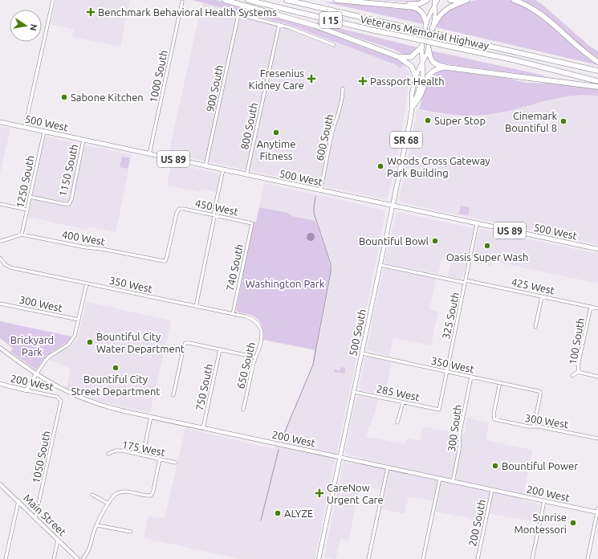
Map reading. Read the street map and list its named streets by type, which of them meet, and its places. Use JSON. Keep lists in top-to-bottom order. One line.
{"streets":{"highway":["I 15","Veterans Memorial Highway"],"main road":["500 West","SR 68","US 89","500 South","200 West","Main Street"],"street":["1000 South","900 South","800 South","600 South","1150 South","1250 South","450 West","400 West","740 South","350 West","425 West","300 West","325 South","100 South","650 South","750 South","285 West","300 South","175 West","1050 South","200 South"]},"crossings":[["1000 South","500 West"],["900 South","500 West"],["900 South","800 South"],["500 West","800 South"],["500 West","600 South"],["500 West","1150 South"],["500 West","1250 South"],["500 West","325 South"],["500 West","500 South"],["1150 South","1250 South"],["1250 South","400 West"],["450 West","400 West"],["450 West","740 South"],["740 South","350 West"],["350 West","300 West"],["350 West","325 South"],["350 West","500 South"],["350 West","650 South"],["350 West","300 South"],["425 West","325 South"],["425 West","500 South"],["425 West","100 South"],["325 South","285 West"],["500 South","200 West"],["500 South","285 West"],["200 West","750 South"],["200 West","300 South"],["200 West","1050 South"],["200 West","200 South"],["1050 South","Main Street"]],"parks":["Washington Park","Brickyard Park"],"places":{"health":["Benchmark Behavioral Health Systems","Fresenius Kidney Care","Passport Health","CareNow Urgent Care"],"other":["Sabone Kitchen","Super Stop","Cinemark Bountiful 8","Anytime Fitness","Woods Cross Gateway Park Building","Bountiful Bowl","Oasis Super Wash","Bountiful City Water Department","Bountiful City Street Department","Bountiful Power","ALYZE","Sunrise Montessori"]},"north":"right"}
